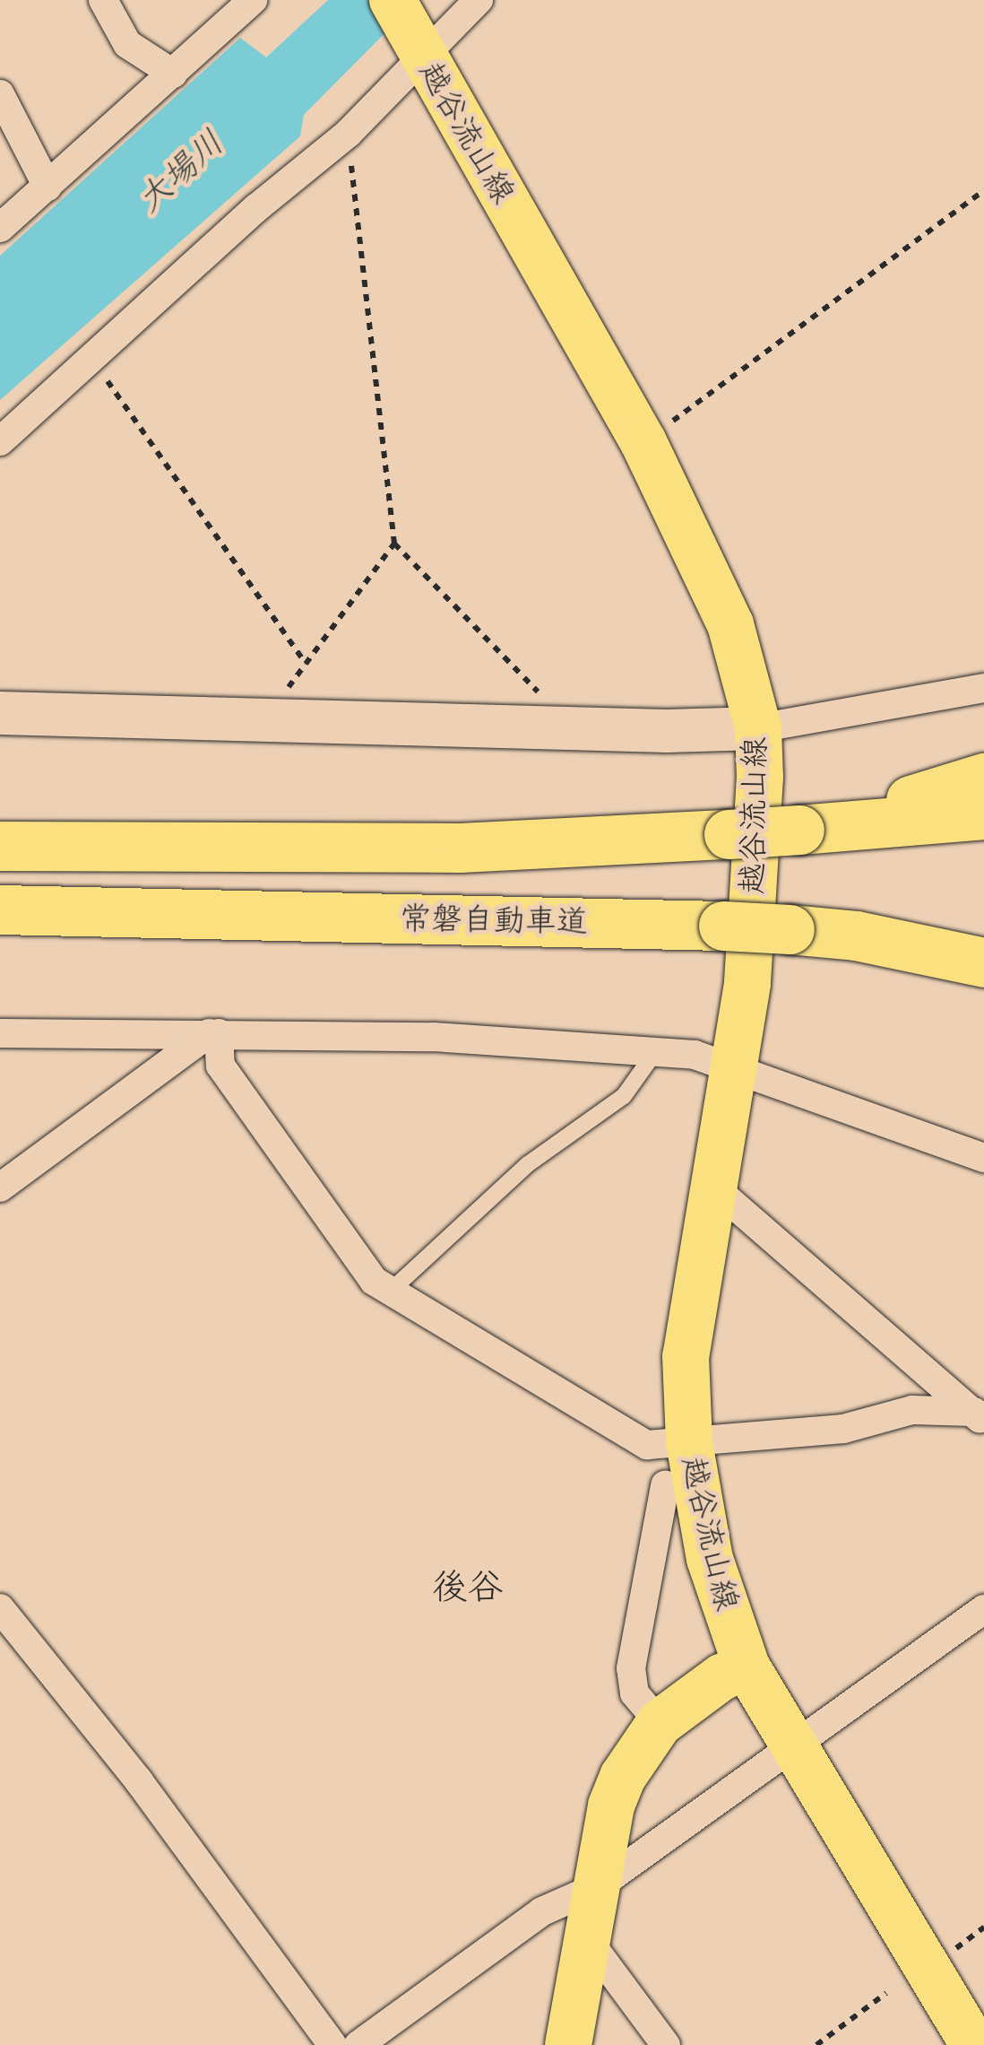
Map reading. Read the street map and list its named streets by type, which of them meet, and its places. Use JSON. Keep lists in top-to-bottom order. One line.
{"streets":{"highway":["常磐自動車道"],"main road":["越谷流山線"]},"districts":["後谷"],"water":["大場川"]}
